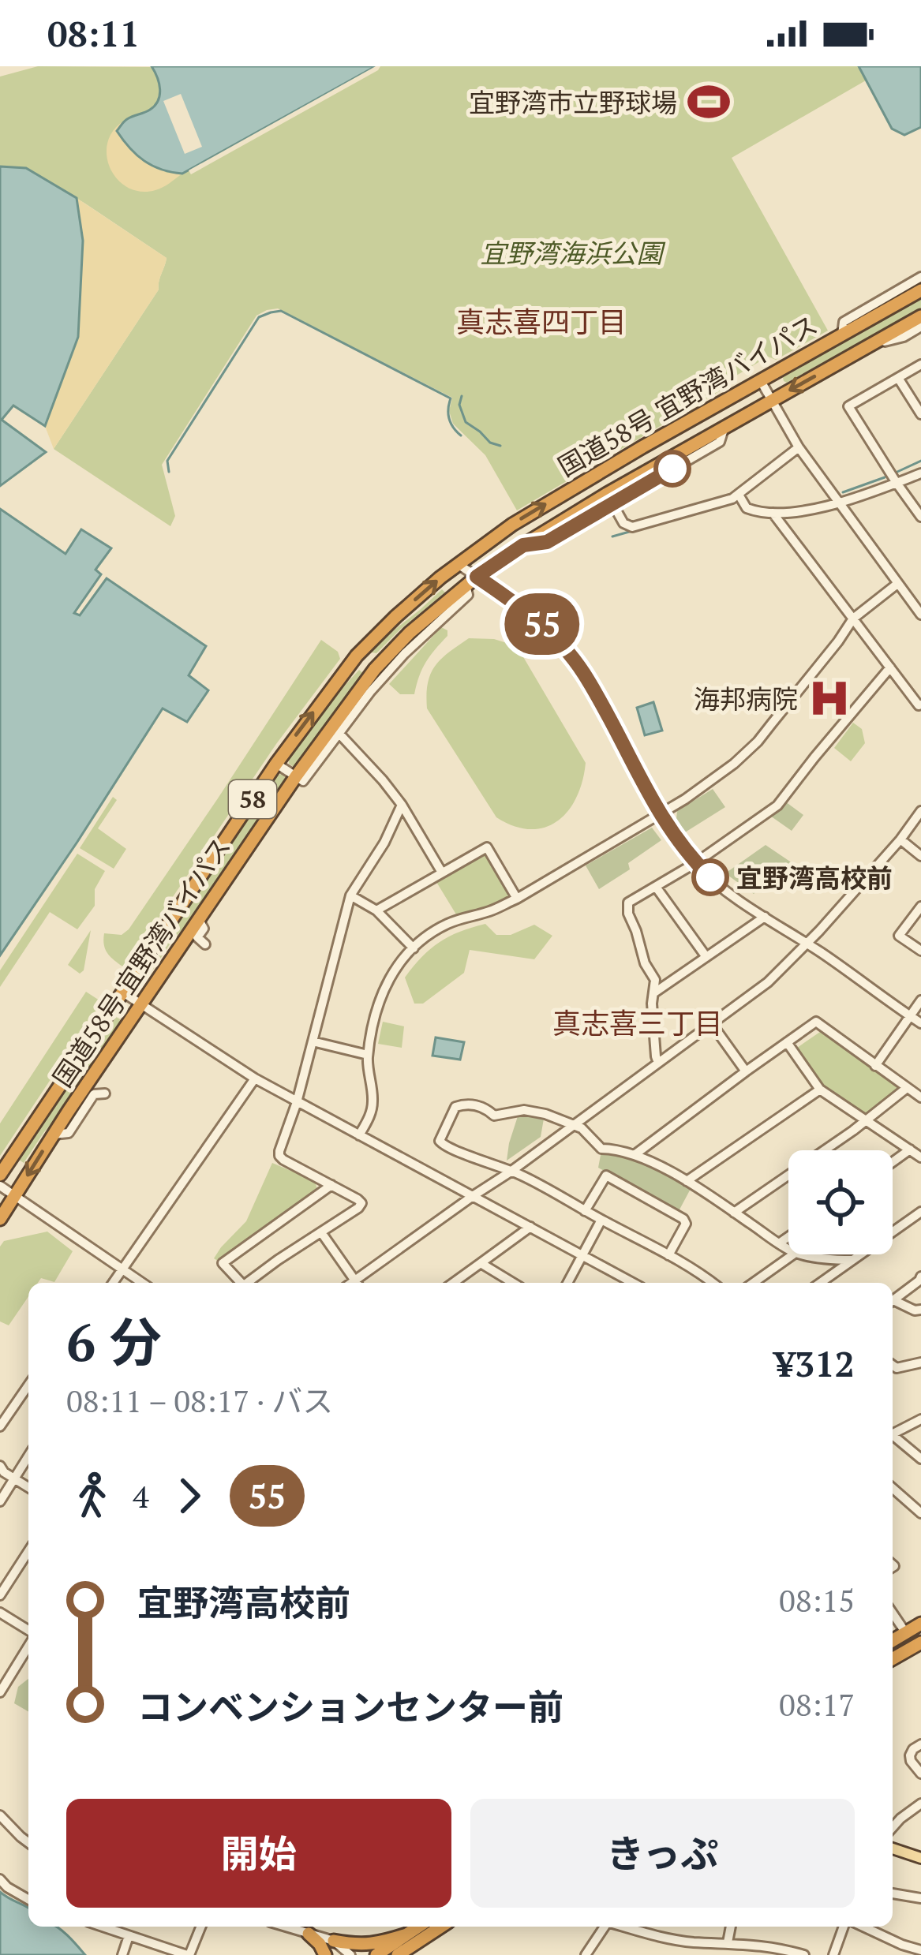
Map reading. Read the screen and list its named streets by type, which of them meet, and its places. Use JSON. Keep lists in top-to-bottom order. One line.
{"streets":{"highway":["国道58号 宜野湾バイパス","58"]},"districts":["真志喜四丁目","真志喜三丁目"],"parks":["宜野湾海浜公園"],"places":{"sports":["宜野湾市立野球場"],"hospital":["海邦病院"],"other":["宜野湾高校前"]},"lines":["bus line 55"],"page":{"status":"08:11","on_map":"55","heading":["6 分","08:11 – 08:17 · バス","¥312"],"legs":["4","55"],"list":[{"name":"宜野湾高校前","value":"08:15"},{"name":"コンベンションセンター前","value":"08:17"}],"buttons":["開始","きっぷ"]}}
